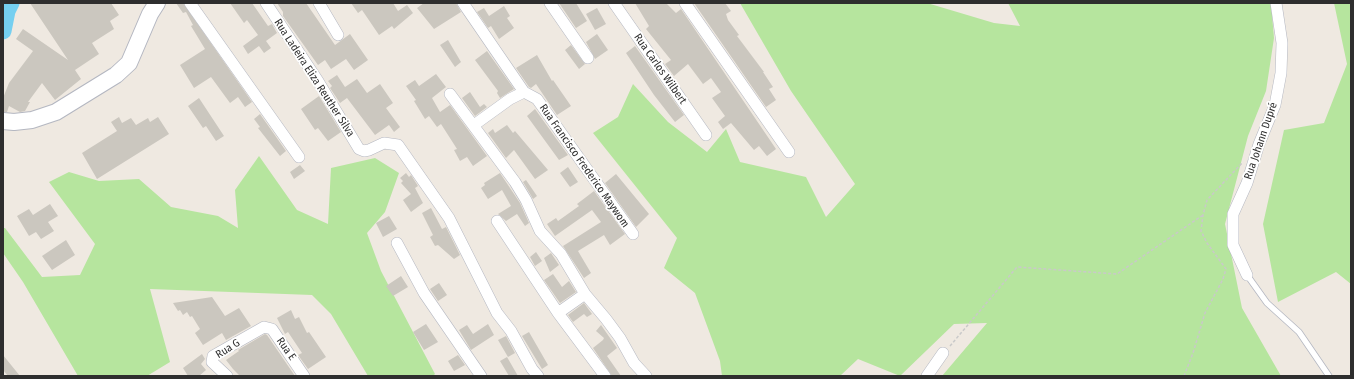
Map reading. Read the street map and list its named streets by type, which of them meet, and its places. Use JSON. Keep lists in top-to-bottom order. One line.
{"streets":{"street":["Rua Carlos Wilbert","Rua Ladeira Eliza Reuther Silva","Rua Johann Dupré","Rua Francisco Frederico Maywom","Rua G","Rua E"]},"crossings":[["Rua G","Rua E"]]}
